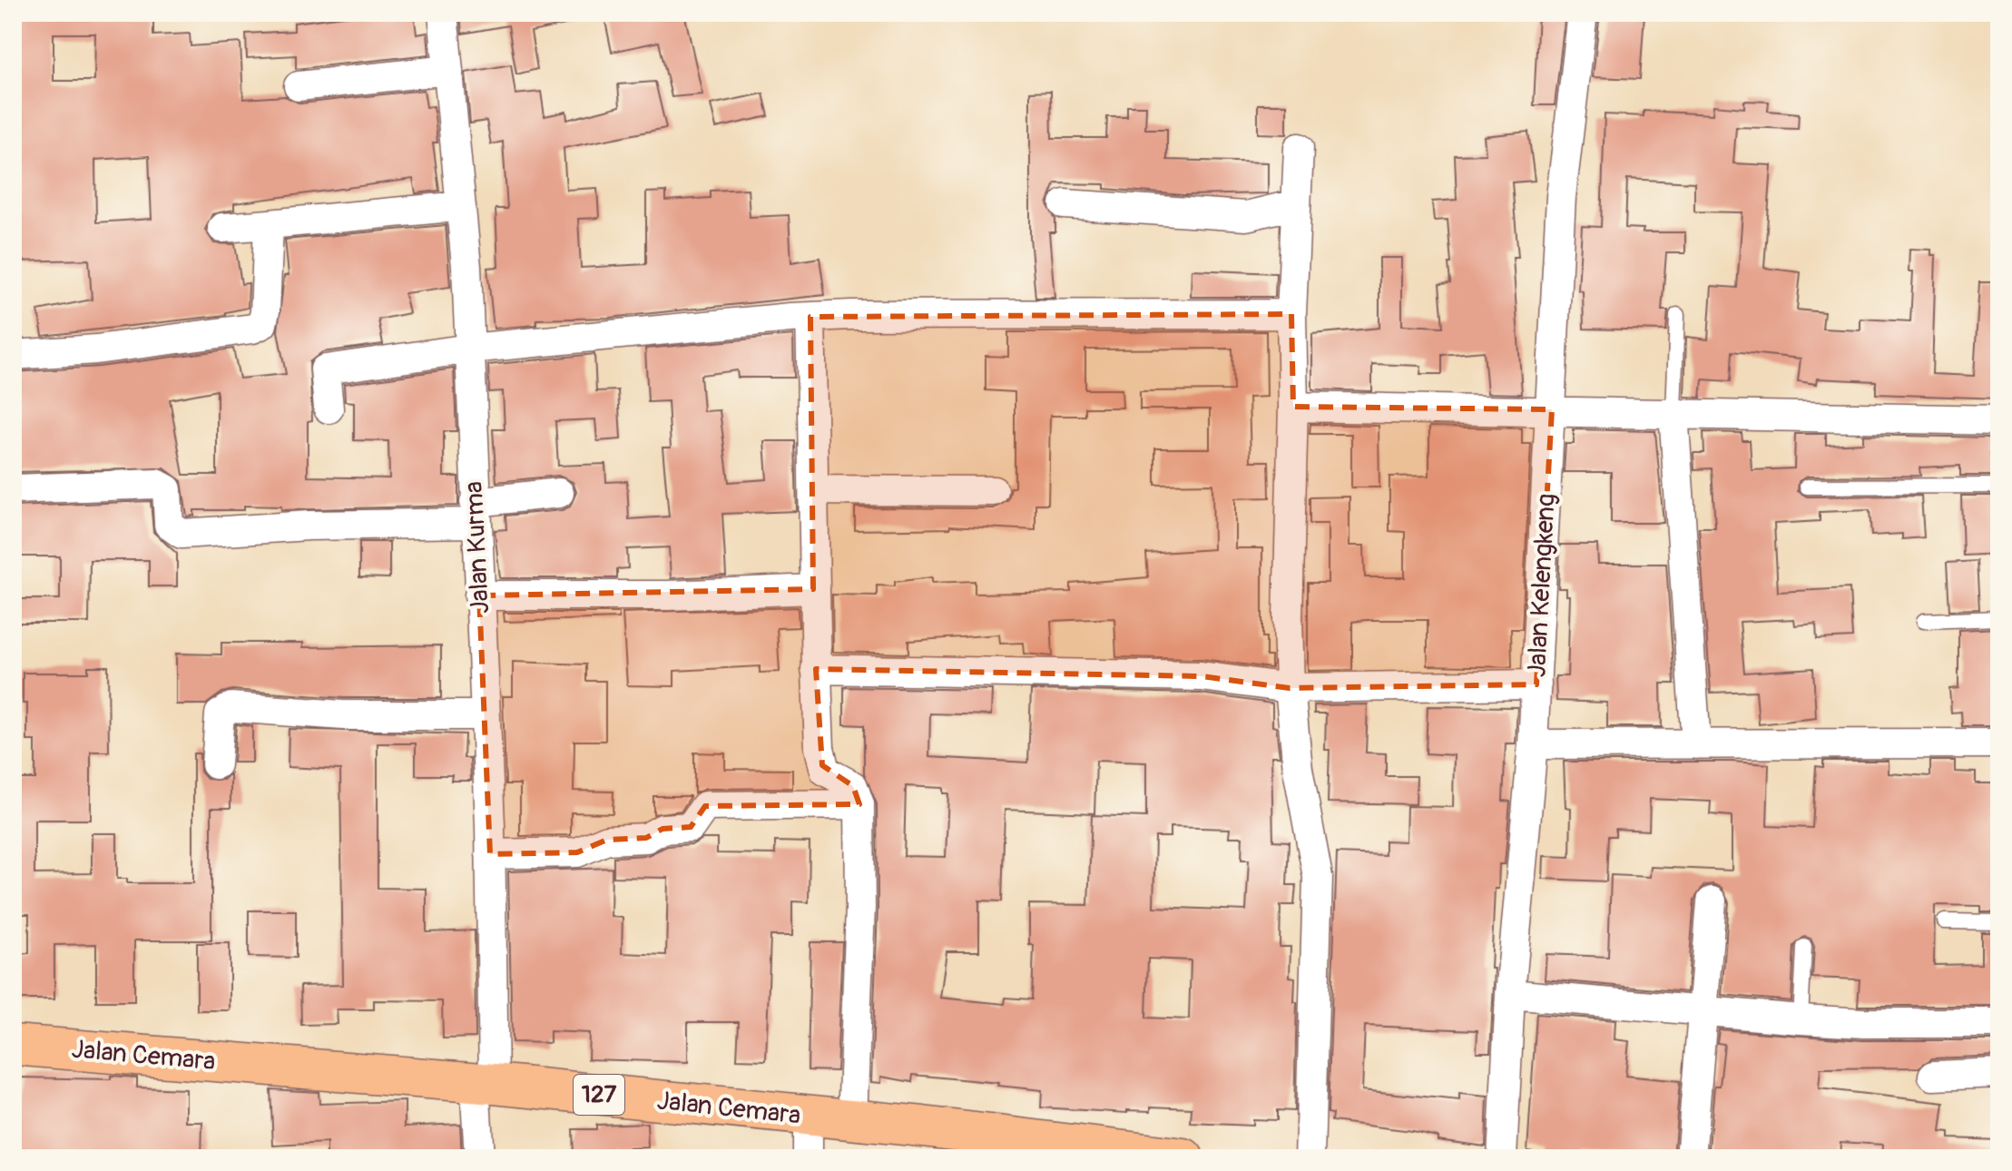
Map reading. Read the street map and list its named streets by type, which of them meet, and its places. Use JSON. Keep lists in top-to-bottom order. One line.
{"streets":{"main road":["Jalan Cemara","127"],"street":["Jalan Kurma","Jalan Kelengkeng"]},"crossings":[["Jalan Kurma","Jalan Cemara"]]}
